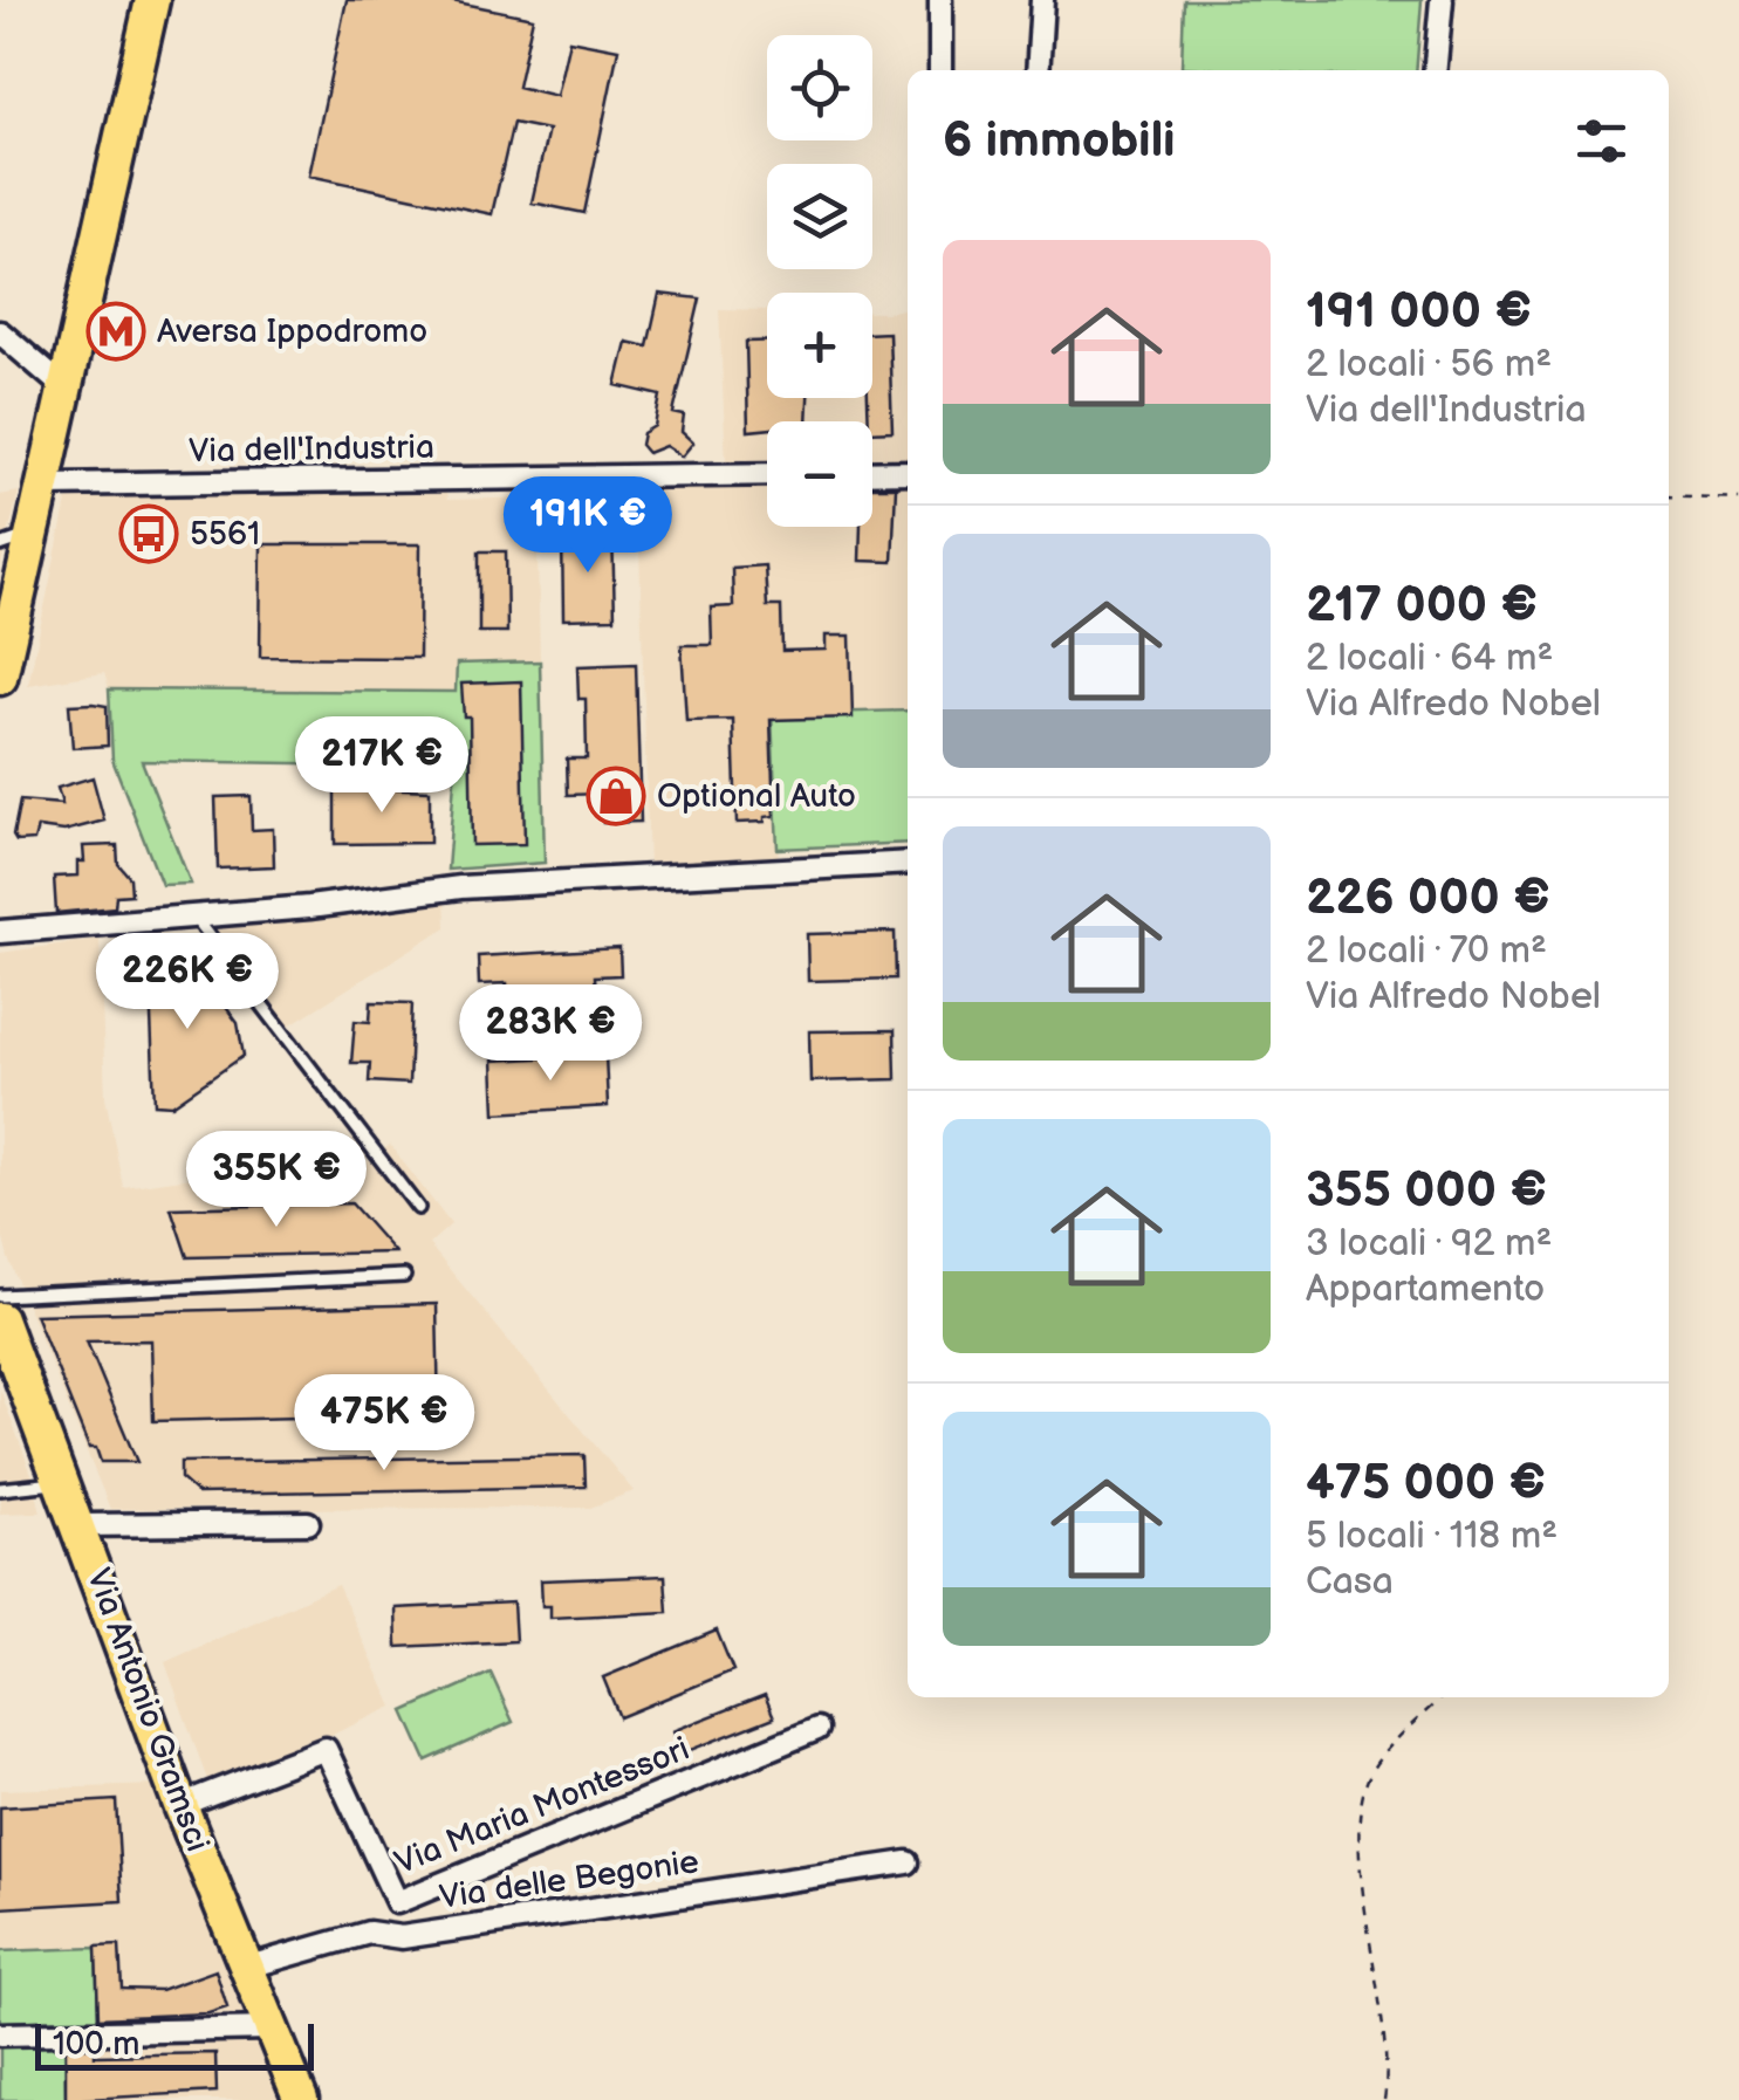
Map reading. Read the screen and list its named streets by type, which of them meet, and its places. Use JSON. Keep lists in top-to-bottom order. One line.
{"streets":{"main road":["Via Antonio Gramsci"],"street":["Via dell'Industria","Via Maria Montessori","Via delle Begonie"]},"crossings":[["Via Antonio Gramsci","Via Maria Montessori"],["Via Antonio Gramsci","Via delle Begonie"]],"places":{"metro station":["Aversa Ippodromo"],"bus stop":["5561"],"shop":["Optional Auto"]},"scale_bar":"100 m","page":{"map_buttons":["+","−"],"heading":"6 immobili","list":[{"name":"191 000 €","note":"2 locali · 56 m² · Via dell'Industria"},{"name":"217 000 €","note":"2 locali · 64 m² · Via Alfredo Nobel"},{"name":"226 000 €","note":"2 locali · 70 m² · Via Alfredo Nobel"},{"name":"355 000 €","note":"3 locali · 92 m² · Appartamento"},{"name":"475 000 €","note":"5 locali · 118 m² · Casa"}],"price":["191K €","217K €","226K €","283K €","355K €","475K €"],"scale":"100 m"}}
